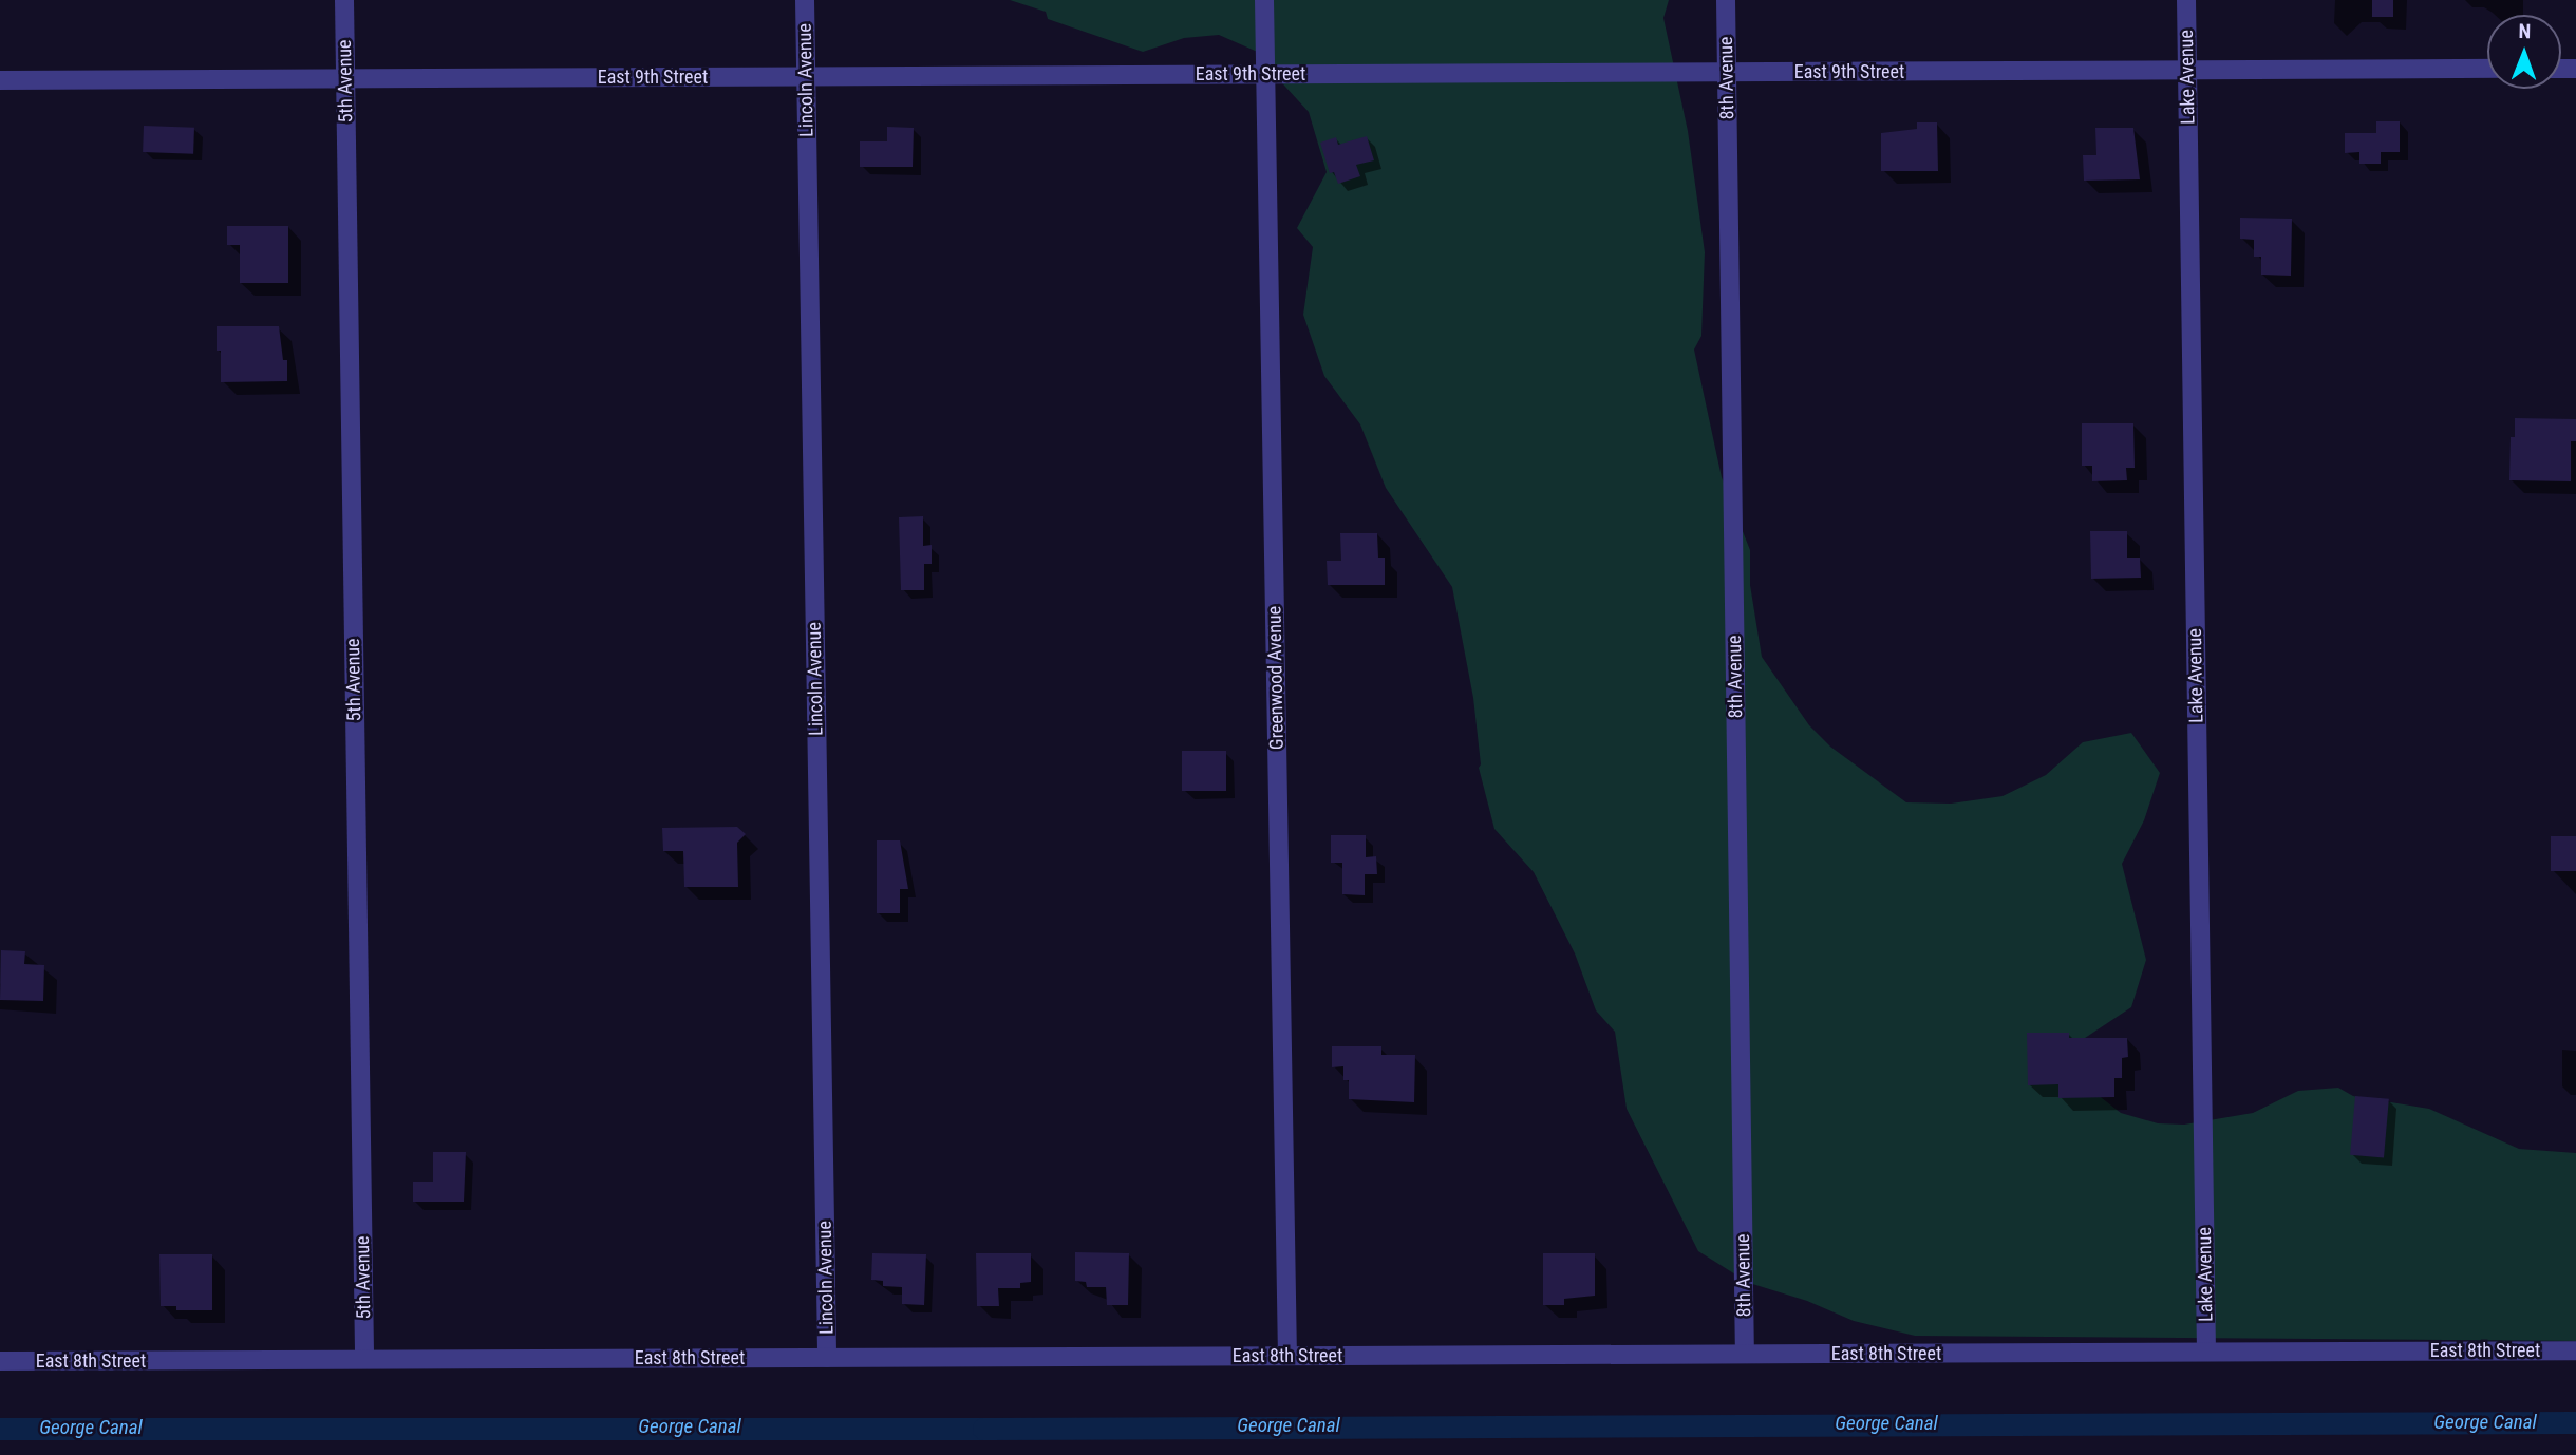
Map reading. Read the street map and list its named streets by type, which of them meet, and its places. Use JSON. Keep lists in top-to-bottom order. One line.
{"streets":{"street":["East 9th Street","Lake Avenue","8th Avenue","Lincoln Avenue","5th Avenue","Greenwood Avenue","East 8th Street"]},"crossings":[["East 9th Street","Lake Avenue"],["East 9th Street","8th Avenue"],["East 9th Street","Lincoln Avenue"],["East 9th Street","5th Avenue"],["East 9th Street","Greenwood Avenue"],["Lake Avenue","East 8th Street"],["8th Avenue","East 8th Street"],["Lincoln Avenue","East 8th Street"],["5th Avenue","East 8th Street"],["Greenwood Avenue","East 8th Street"]],"water":["George Canal"],"north":"top"}
